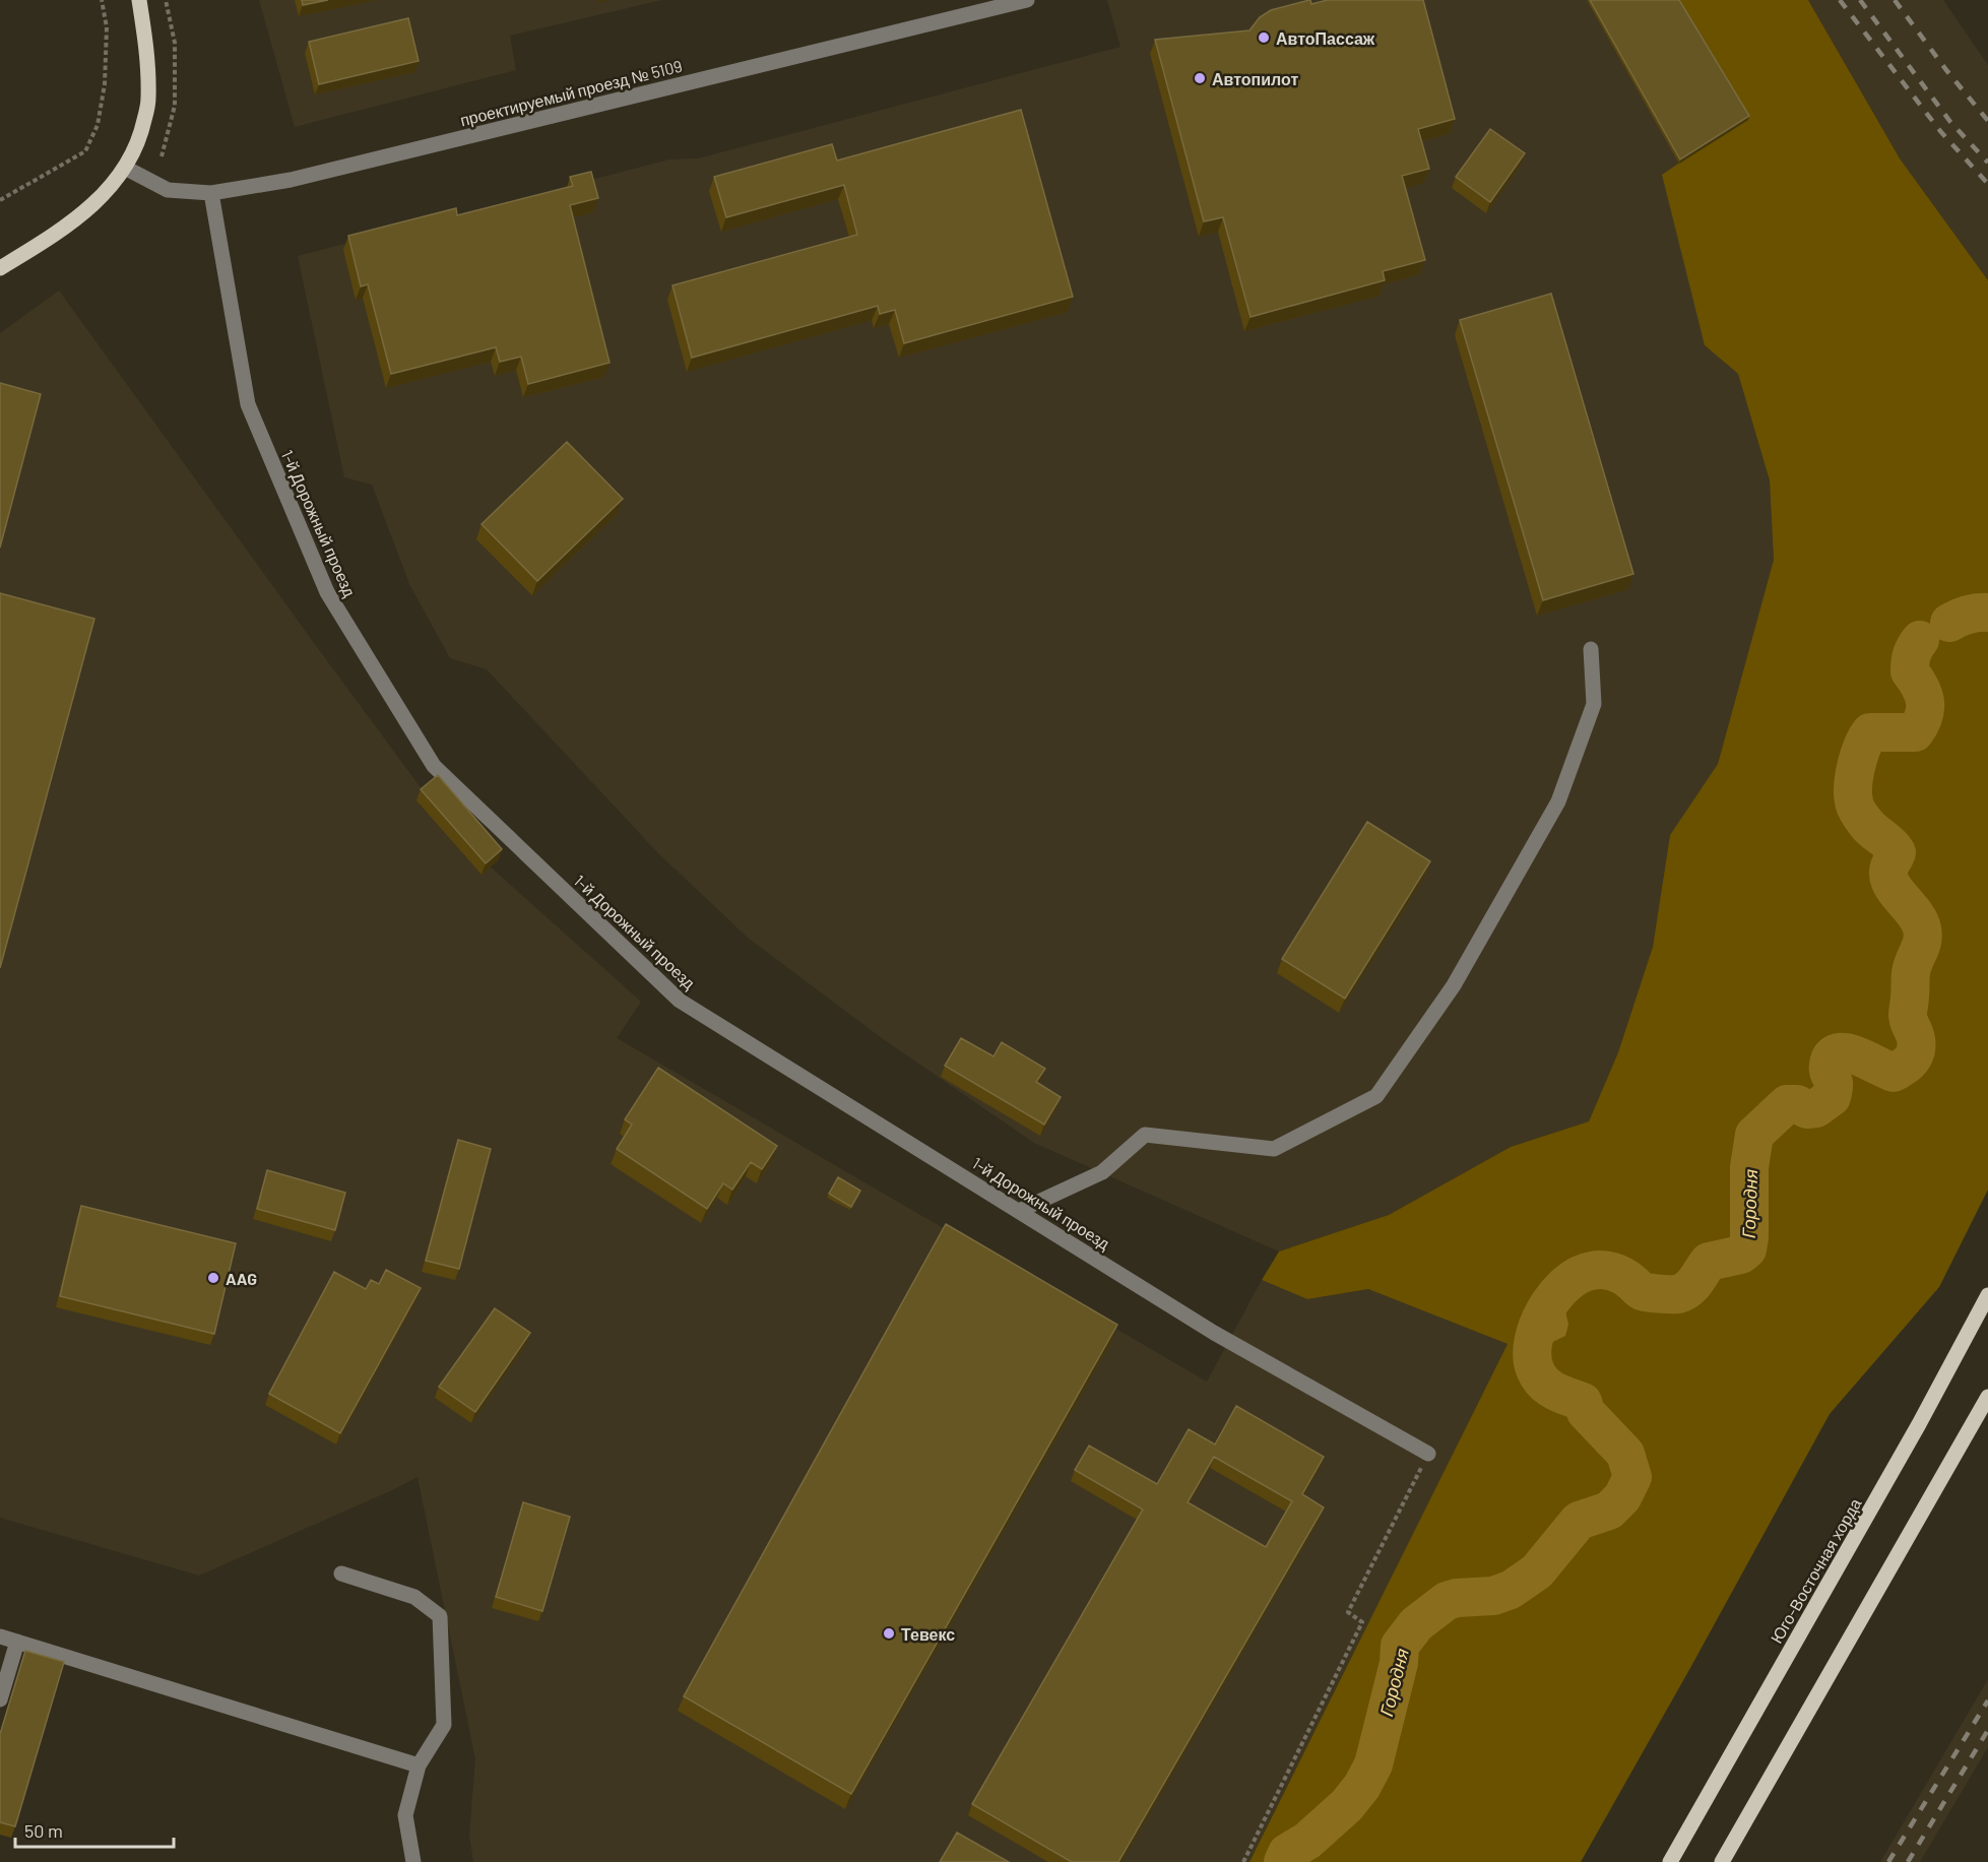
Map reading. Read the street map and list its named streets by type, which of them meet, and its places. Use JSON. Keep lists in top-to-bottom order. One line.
{"streets":{"main road":["Юго-Восточная хорда"],"street":["проектируемый проезд № 5109","1-й Дорожный проезд"]},"crossings":[["проектируемый проезд № 5109","1-й Дорожный проезд"]],"water":["Городня"],"places":["АвтоПассаж","Автопилот","AAG","Тевекс"],"scale_bar":"50 m"}
